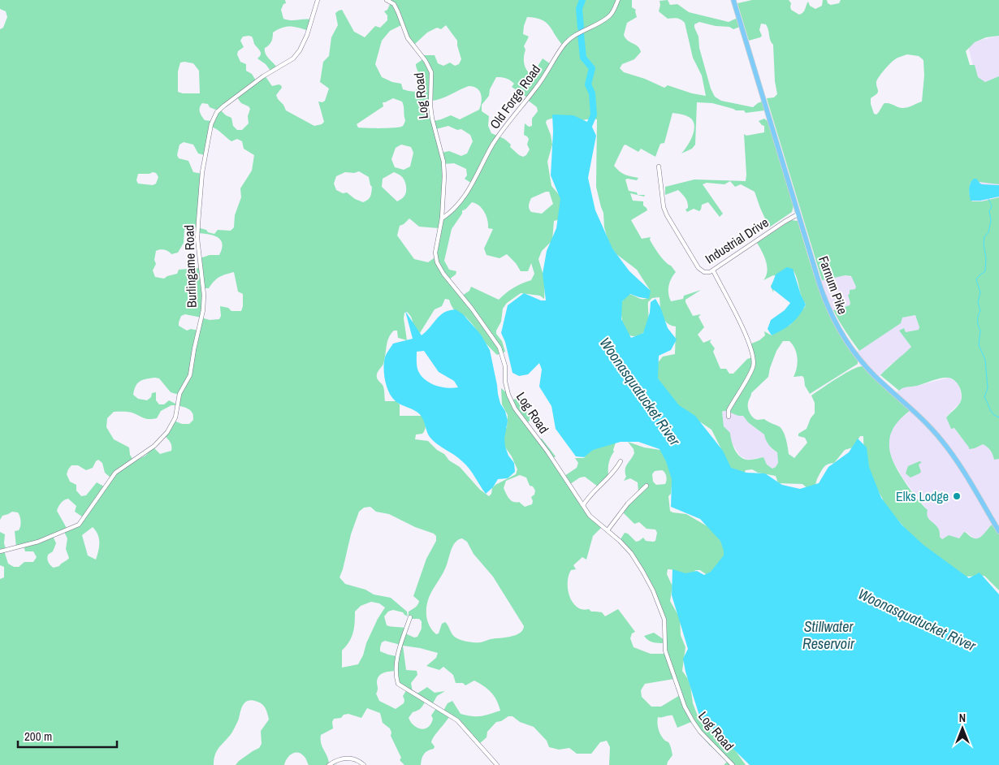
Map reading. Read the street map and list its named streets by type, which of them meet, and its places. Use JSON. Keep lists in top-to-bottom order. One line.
{"streets":{"main road":["Farnum Pike"],"street":["Log Road","Old Forge Road","Industrial Drive","Burlingame Road"]},"crossings":[["Log Road","Old Forge Road"],["Industrial Drive","Farnum Pike"]],"water":["Woonasquatucket River","Stillwater Reservoir"],"places":["Elks Lodge"],"scale_bar":"200 m","north":"top"}
